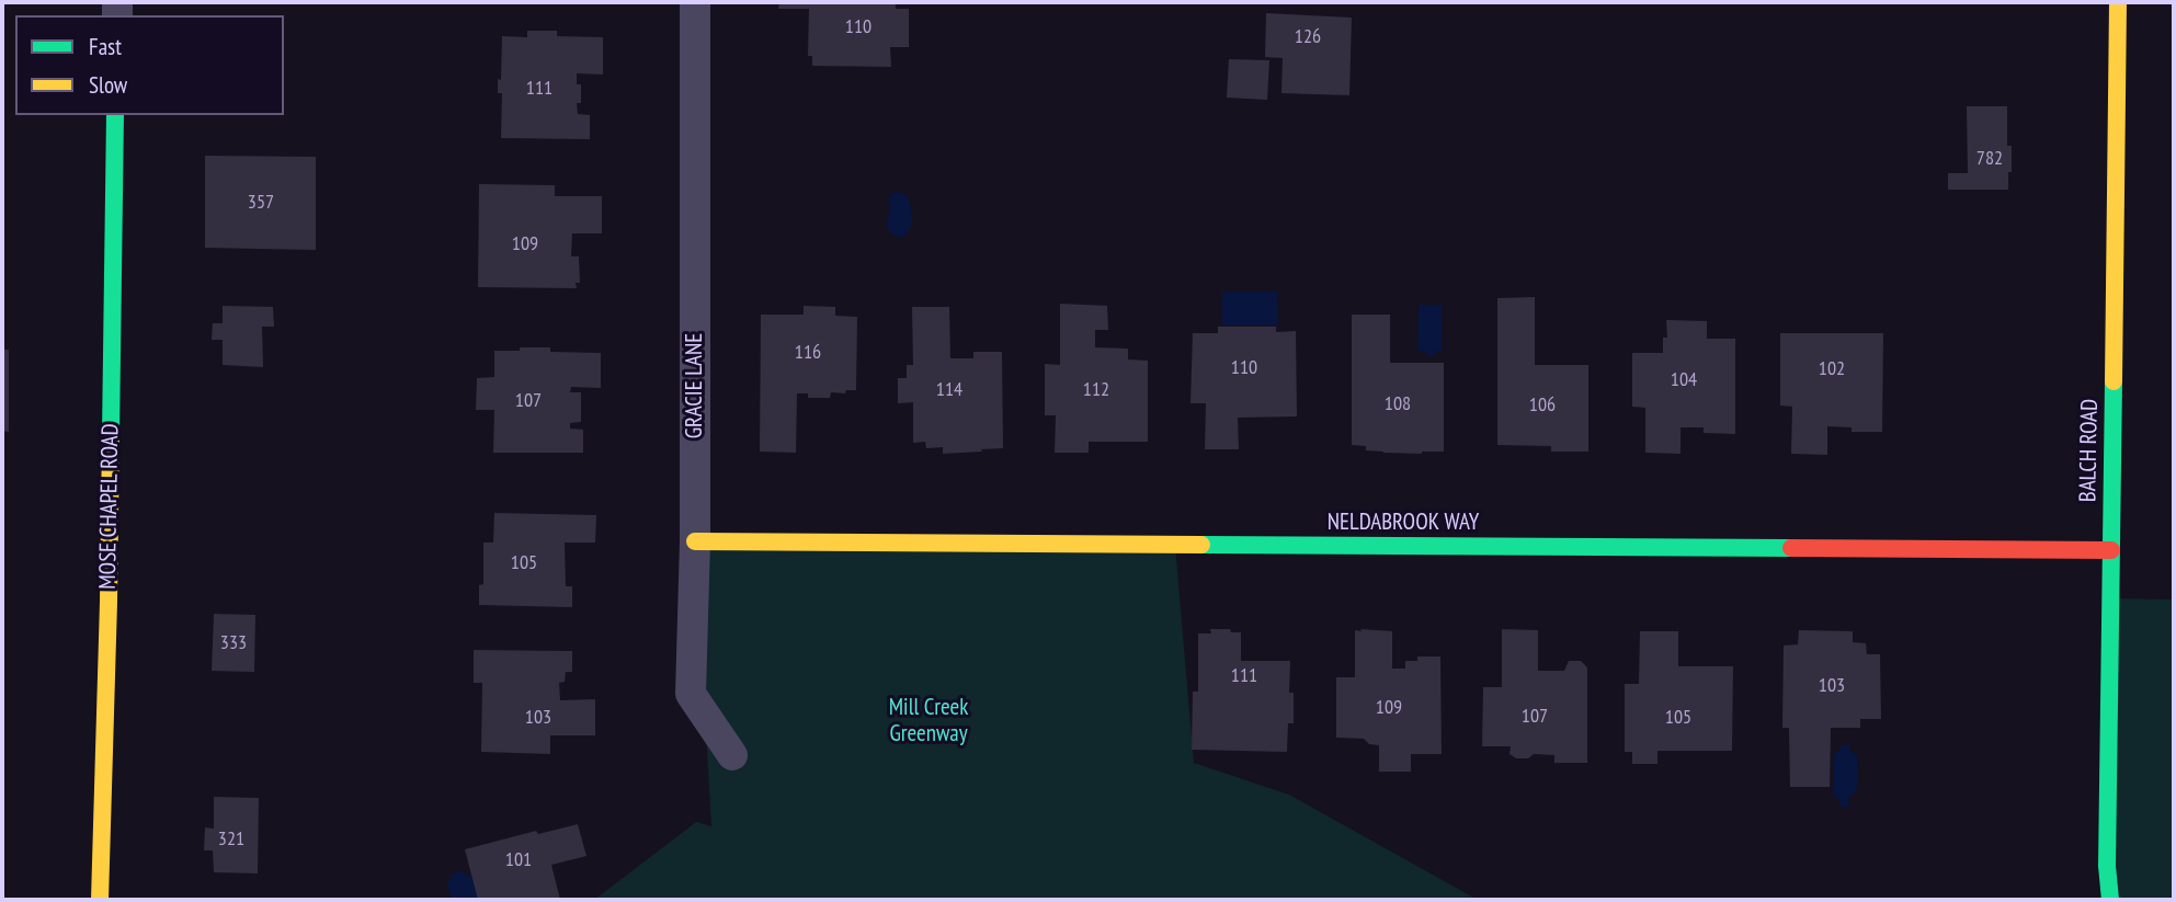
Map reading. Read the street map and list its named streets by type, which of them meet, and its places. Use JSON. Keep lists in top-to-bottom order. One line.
{"streets":{"street":["GRACIE LANE","BALCH ROAD","MOSE CHAPEL ROAD","NELDABROOK WAY"]},"crossings":[["GRACIE LANE","NELDABROOK WAY"],["BALCH ROAD","NELDABROOK WAY"]],"parks":["Mill Creek Greenway"],"house_numbers":["110","126","111","782","357","109","116","110","102","104","114","112","107","108","106","105","333","111","103","109","107","103","105","321","101"],"legend":["Fast","Slow"]}
